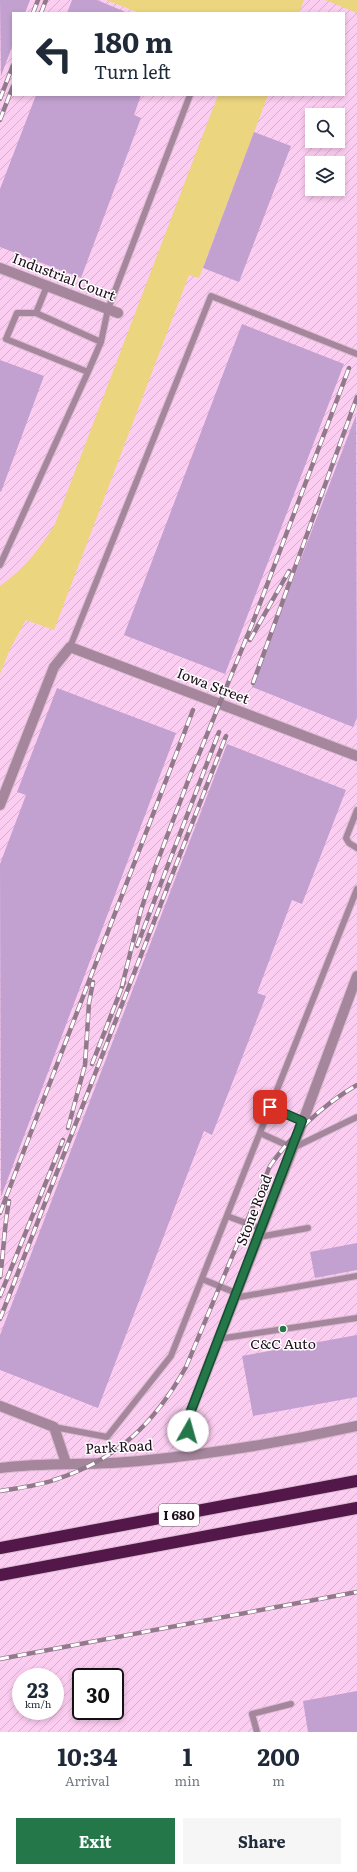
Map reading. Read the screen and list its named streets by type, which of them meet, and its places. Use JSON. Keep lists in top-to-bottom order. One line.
{"streets":{"highway":["I 680"],"street":["Industrial Court","Iowa Street","Stone Road","Park Road"]},"crossings":[["Stone Road","Park Road"]],"places":["C&C Auto"],"page":{"turn":["180 m","Turn left"],"speed":"23 km/h","limit":"30","eta":["10:34","Arrival","1","min","200","m"],"buttons":["Exit","Share"]}}
